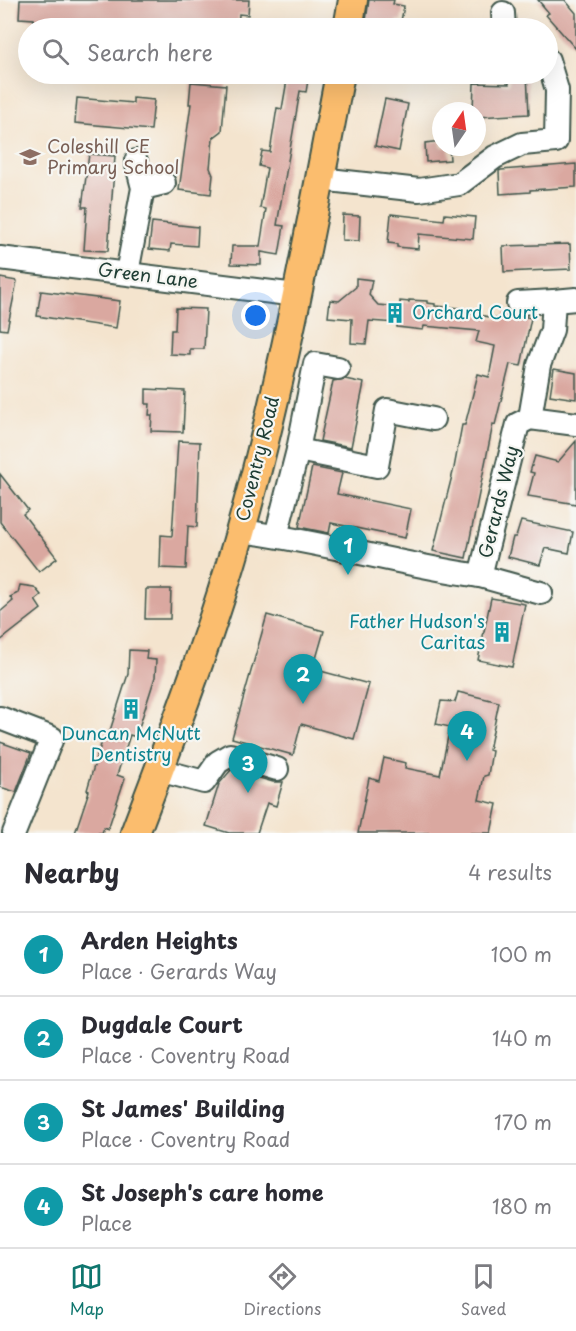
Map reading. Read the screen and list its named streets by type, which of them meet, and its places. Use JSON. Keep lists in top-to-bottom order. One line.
{"streets":{"main road":["Coventry Road"],"street":["Green Lane","Gerards Way"]},"crossings":[["Green Lane","Coventry Road"],["Coventry Road","Gerards Way"]],"places":{"school or university":["Coleshill CE Primary School"],"building":["Orchard Court","Father Hudson's Caritas","Duncan McNutt Dentistry"]},"north":"top","page":{"search":"Search here","pins":["1","2","4","3"],"heading":["Nearby","4 results"],"list":[{"mark":"1","name":"Arden Heights","note":"Place · Gerards Way","value":"100 m"},{"mark":"2","name":"Dugdale Court","note":"Place · Coventry Road","value":"140 m"},{"mark":"3","name":"St James' Building","note":"Place · Coventry Road","value":"170 m"},{"mark":"4","name":"St Joseph's care home","note":"Place","value":"180 m"}],"nav":["Map","Directions","Saved"]}}
